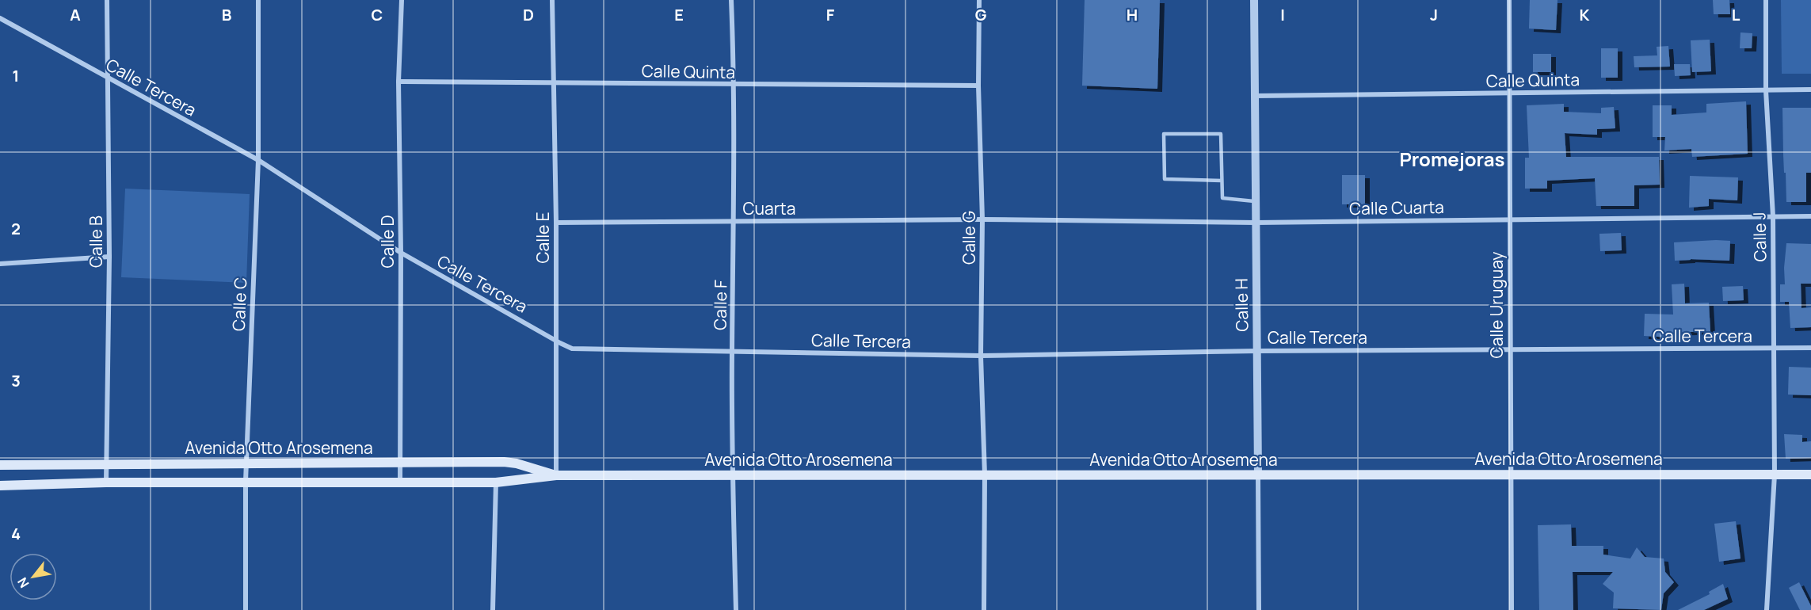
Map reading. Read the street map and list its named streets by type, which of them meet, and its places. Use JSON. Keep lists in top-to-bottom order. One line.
{"streets":{"main road":["Avenida Otto Arosemena"],"street":["Calle Quinta","Calle Tercera","Calle Cuarta","Cuarta","Calle J","Calle E","Calle G","Calle B","Calle D","Calle C","Calle F","Calle H","Calle Uruguay"]},"crossings":[["Calle Quinta","Calle J"],["Calle Quinta","Calle E"],["Calle Quinta","Calle G"],["Calle Quinta","Calle D"],["Calle Quinta","Calle F"],["Calle Quinta","Calle H"],["Calle Quinta","Calle Uruguay"],["Calle Tercera","Calle J"],["Calle Tercera","Calle E"],["Calle Tercera","Calle G"],["Calle Tercera","Calle B"],["Calle Tercera","Calle D"],["Calle Tercera","Calle C"],["Calle Tercera","Calle F"],["Calle Tercera","Calle H"],["Calle Tercera","Calle Uruguay"],["Calle Cuarta","Cuarta"],["Calle Cuarta","Calle J"],["Calle Cuarta","Calle G"],["Calle Cuarta","Calle H"],["Calle Cuarta","Calle Uruguay"],["Cuarta","Calle E"],["Cuarta","Calle G"],["Cuarta","Calle F"],["Calle J","Avenida Otto Arosemena"],["Calle E","Avenida Otto Arosemena"],["Calle G","Avenida Otto Arosemena"],["Calle B","Avenida Otto Arosemena"],["Calle D","Avenida Otto Arosemena"],["Calle C","Avenida Otto Arosemena"],["Calle F","Avenida Otto Arosemena"],["Calle H","Avenida Otto Arosemena"],["Calle Uruguay","Avenida Otto Arosemena"]],"districts":["Promejoras"],"north":"bottom left","grid":{"columns":["A","B","C","D","E","F","G","H","I","J","K","L"],"rows":["1","2","3","4"]}}
